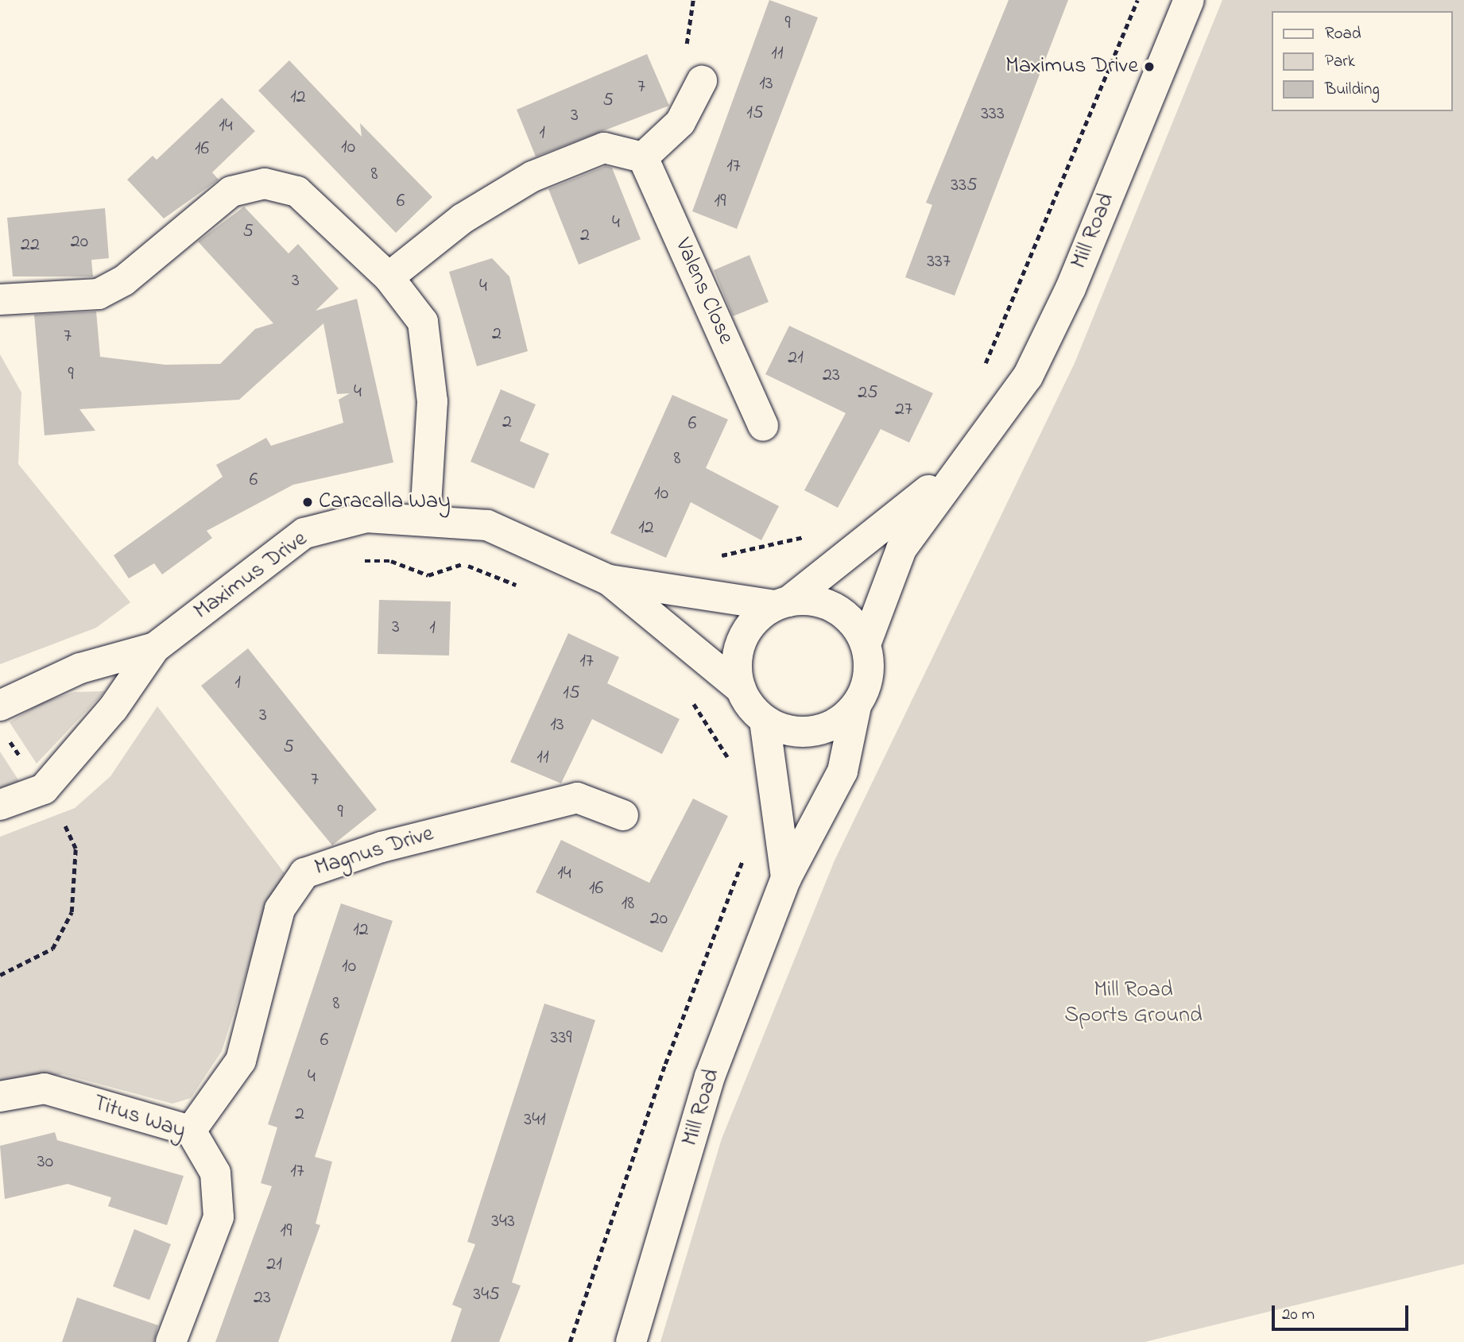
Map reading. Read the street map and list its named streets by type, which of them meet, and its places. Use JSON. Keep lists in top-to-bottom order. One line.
{"streets":{"street":["Mill Road","Valens Close","Maximus Drive","Magnus Drive","Titus Way"]},"crossings":[["Mill Road","Maximus Drive"],["Magnus Drive","Titus Way"]],"parks":["Mill Road Sports Ground"],"places":["Maximus Drive","Caracalla Way"],"house_numbers":["9","11","13","7","12","5","15","333","3","14","1","10","16","17","8","335","6","19","4","5","2","20","22","337","3","4","2","7","21","9","23","4","25","27","2","6","8","6","10","12","3","1","17","1","15","3","13","5","11","7","9","14","16","18","20","12","10","8","339","6","4","2","341","30","17","343","19","21","345","23"],"legend":["Road","Park","Building"],"scale_bar":"20 m"}
